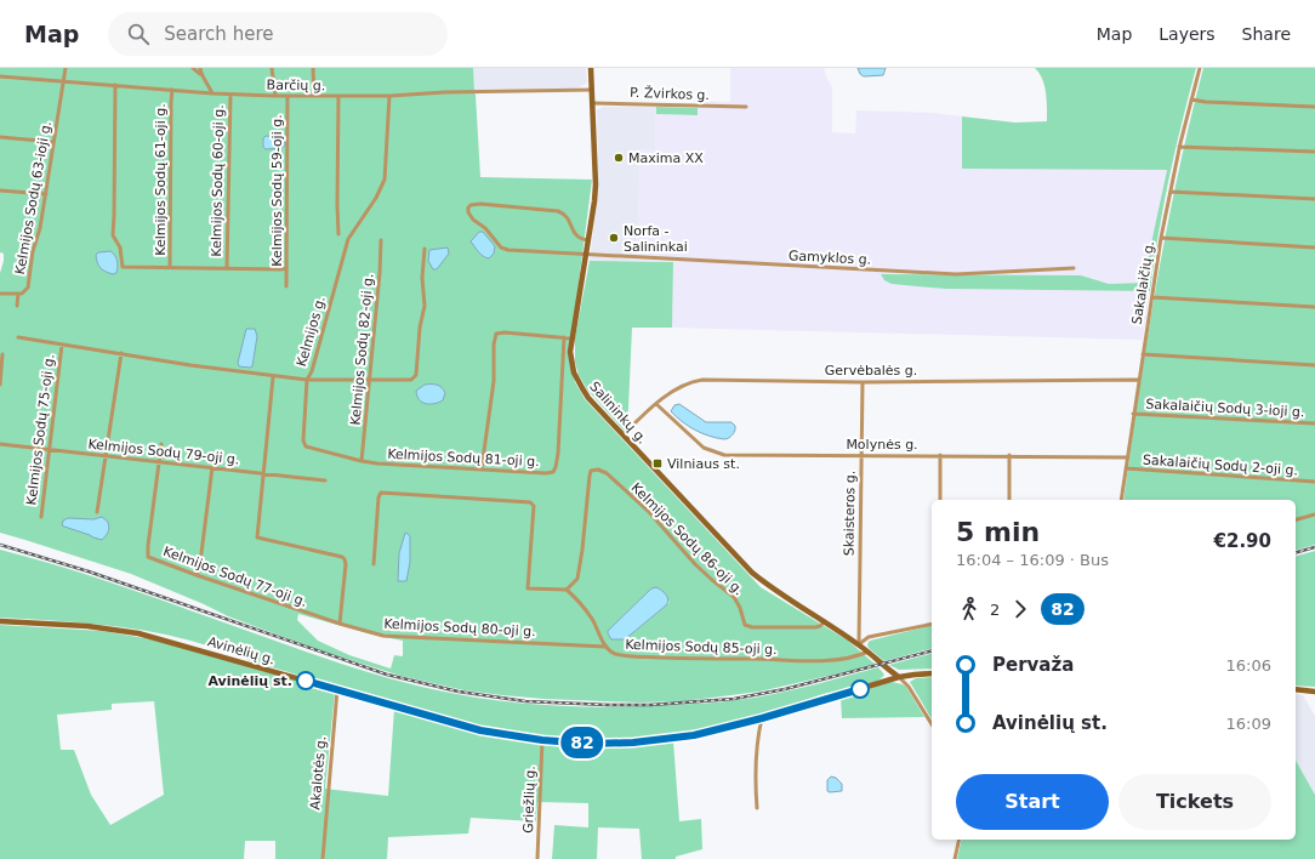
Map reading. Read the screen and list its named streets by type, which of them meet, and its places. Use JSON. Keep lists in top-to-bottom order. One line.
{"streets":{"main road":["Salininkų g.","Avinėlių g."],"street":["Barčių g.","P. Žvirkos g.","Kelmijos Sodų 61-oji g.","Kelmijos Sodų 60-oji g.","Kelmijos Sodų 59-oji g.","Kelmijos Sodų 63-ioji g.","Gamyklos g.","Sakalaičių g.","Kelmijos g.","Kelmijos Sodų 82-oji g.","Gervėbalės g.","Sakalaičių Sodų 3-ioji g.","Kelmijos Sodų 75-oji g.","Molynės g.","Kelmijos Sodų 79-oji g.","Kelmijos Sodų 81-oji g.","Sakalaičių Sodų 2-oji g.","Skaisteros g.","Kelmijos Sodų 86-oji g.","Kelmijos Sodų 77-oji g.","Kelmijos Sodų 80-oji g.","Kelmijos Sodų 85-oji g.","Akalotės g.","Griežlių g."]},"crossings":[["Barčių g.","Kelmijos Sodų 61-oji g."],["Barčių g.","Kelmijos Sodų 60-oji g."],["Barčių g.","Kelmijos Sodų 59-oji g."],["Barčių g.","Kelmijos Sodų 63-ioji g."],["Barčių g.","Kelmijos g."],["Barčių g.","Salininkų g."],["P. Žvirkos g.","Salininkų g."],["Gamyklos g.","Salininkų g."],["Sakalaičių g.","Gervėbalės g."],["Sakalaičių g.","Sakalaičių Sodų 3-ioji g."],["Sakalaičių g.","Molynės g."],["Sakalaičių g.","Sakalaičių Sodų 2-oji g."],["Kelmijos g.","Kelmijos Sodų 75-oji g."],["Kelmijos g.","Kelmijos Sodų 81-oji g."],["Kelmijos Sodų 82-oji g.","Kelmijos Sodų 81-oji g."],["Gervėbalės g.","Salininkų g."],["Gervėbalės g.","Molynės g."],["Gervėbalės g.","Skaisteros g."],["Salininkų g.","Skaisteros g."],["Salininkų g.","Kelmijos Sodų 86-oji g."],["Salininkų g.","Kelmijos Sodų 85-oji g."],["Salininkų g.","Avinėlių g."],["Kelmijos Sodų 75-oji g.","Kelmijos Sodų 79-oji g."],["Molynės g.","Skaisteros g."],["Kelmijos Sodų 79-oji g.","Kelmijos Sodų 77-oji g."],["Kelmijos Sodų 86-oji g.","Kelmijos Sodų 85-oji g."],["Kelmijos Sodų 77-oji g.","Kelmijos Sodų 80-oji g."],["Kelmijos Sodų 80-oji g.","Kelmijos Sodų 85-oji g."],["Avinėlių g.","Akalotės g."],["Avinėlių g.","Griežlių g."]],"places":{"other":["Maxima XX","Norfa - Salininkai","Avinėlių st."],"transit":["Vilniaus st."]},"lines":["bus line 82"],"page":{"header":"Map","search":"Search here","nav":["Map","Layers","Share"],"on_map":"82","heading":["5 min","16:04 – 16:09 · Bus","€2.90"],"legs":["2","82"],"list":[{"name":"Pervaža","value":"16:06"},{"name":"Avinėlių st.","value":"16:09"}],"buttons":["Start","Tickets"]}}
